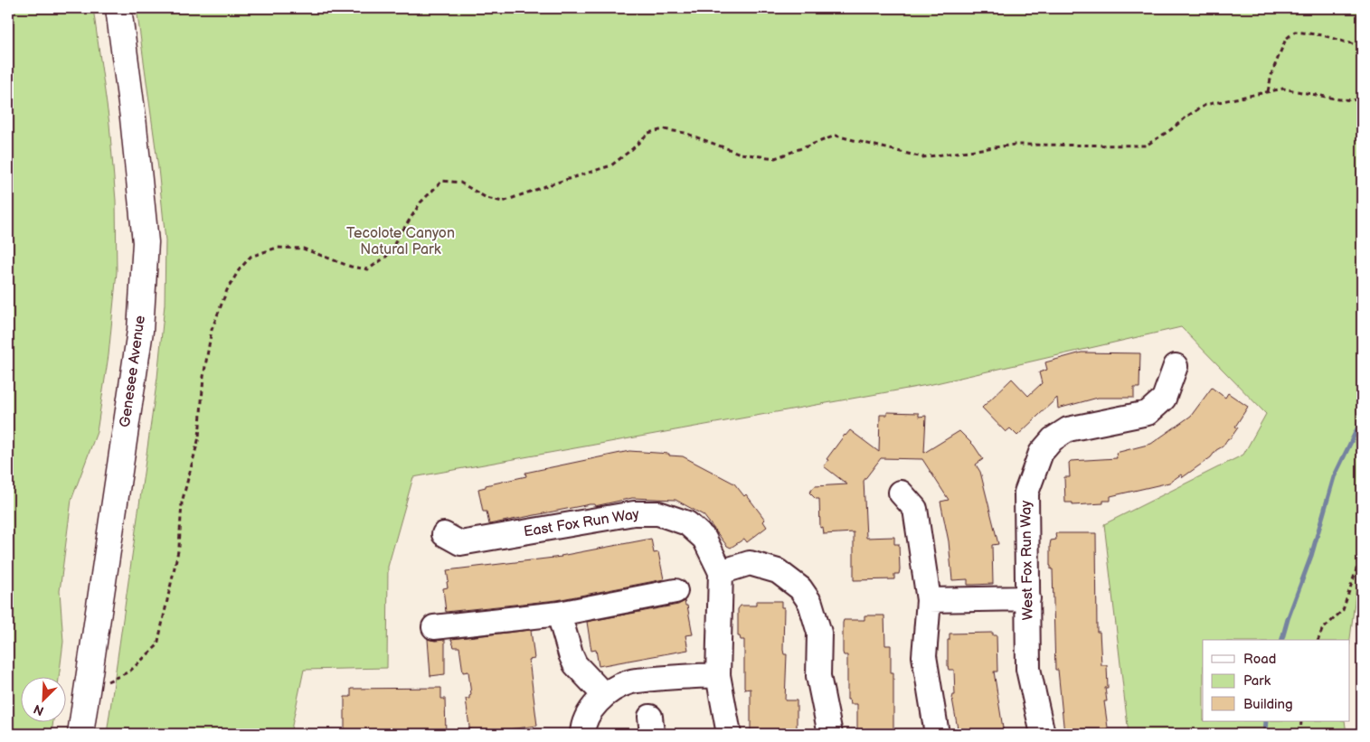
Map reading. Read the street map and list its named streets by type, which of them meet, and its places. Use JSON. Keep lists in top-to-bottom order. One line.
{"streets":{"main road":["Genesee Avenue"],"street":["East Fox Run Way","West Fox Run Way"]},"parks":["Tecolote Canyon Natural Park"],"legend":["Road","Park","Building"],"north":"bottom left"}
